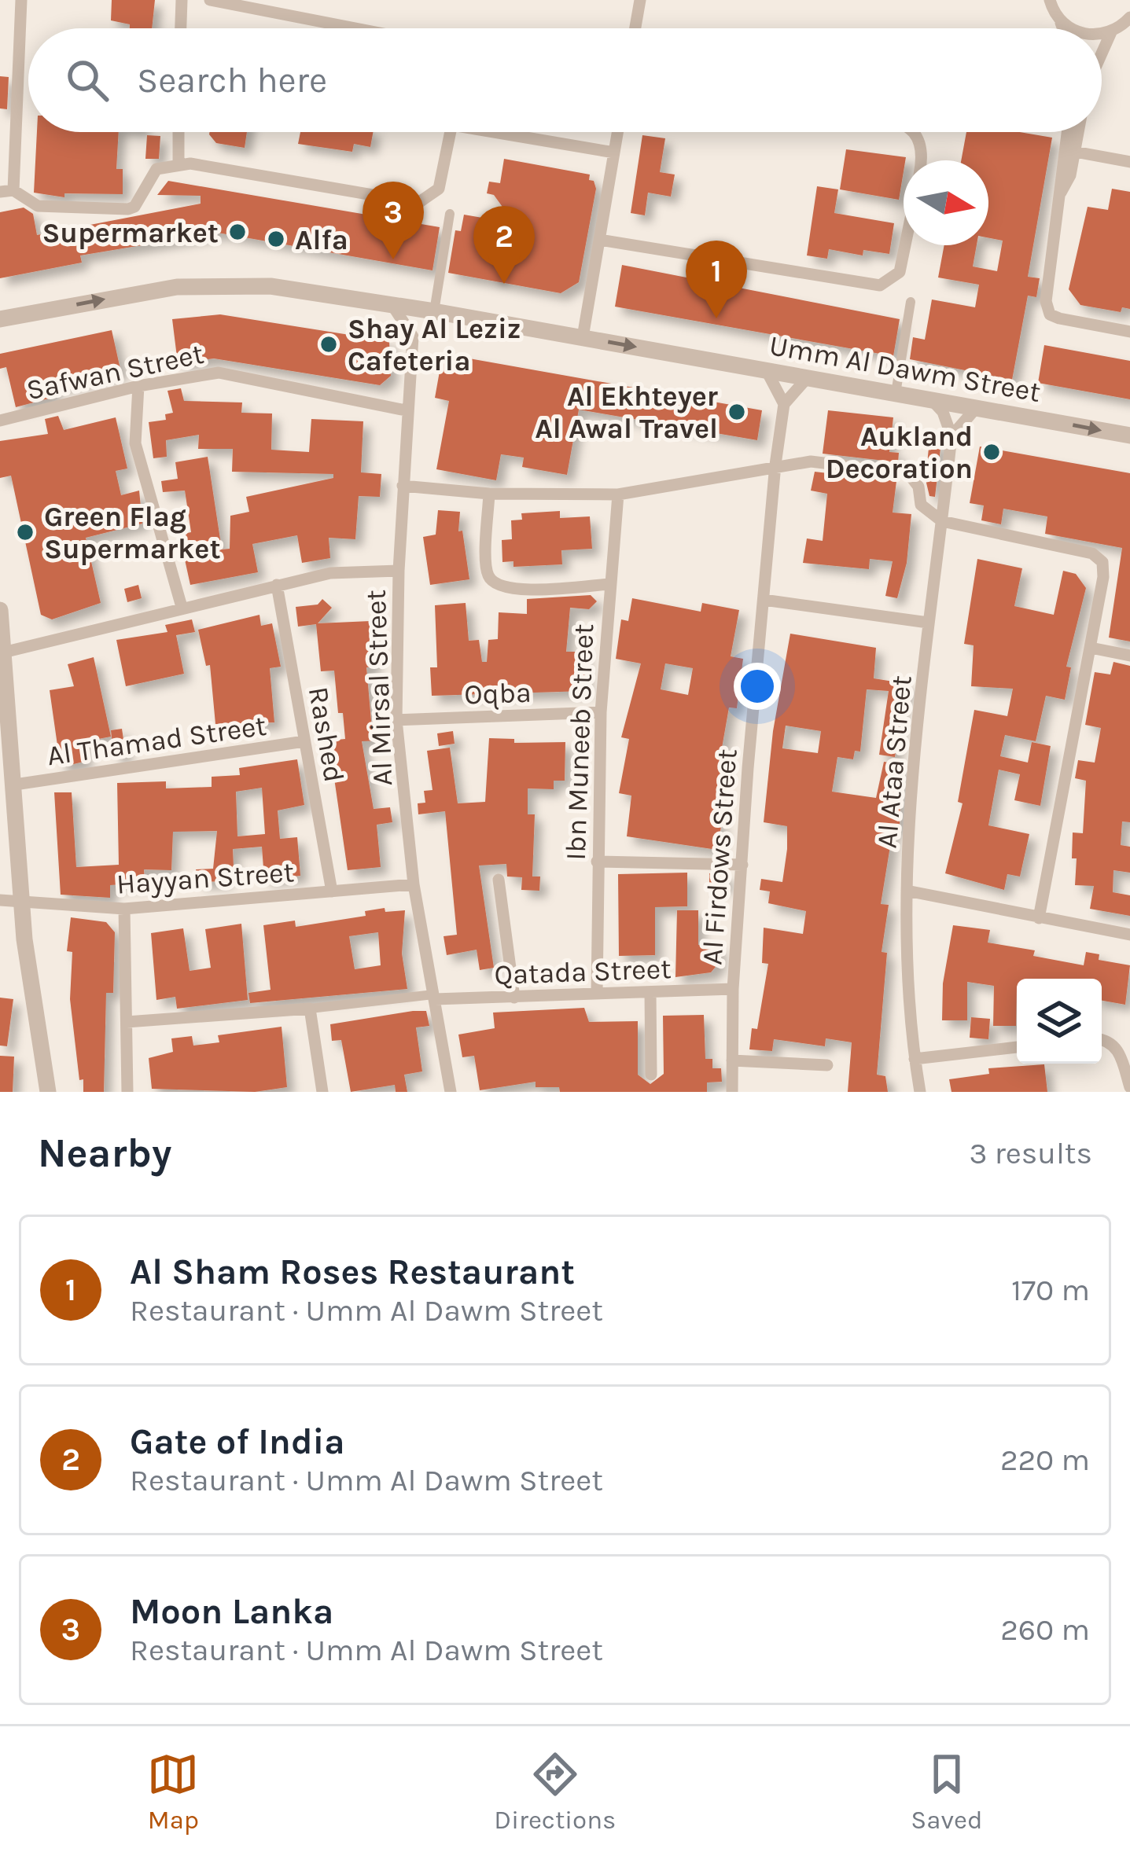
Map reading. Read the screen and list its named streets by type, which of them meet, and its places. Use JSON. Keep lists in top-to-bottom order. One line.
{"streets":{"street":["Umm Al Dawm Street","Safwan Street","Al Mirsal Street","Oqba","Rashed","Al Thamad Street","Ibn Muneeb Street","Al Ataa Street","Al Firdows Street","Hayyan Street","Qatada Street"]},"crossings":[["Safwan Street","Al Mirsal Street"],["Al Mirsal Street","Oqba"],["Al Mirsal Street","Hayyan Street"],["Al Mirsal Street","Qatada Street"],["Oqba","Ibn Muneeb Street"],["Rashed","Al Thamad Street"],["Rashed","Hayyan Street"],["Ibn Muneeb Street","Qatada Street"],["Al Firdows Street","Qatada Street"]],"places":["Supermarket","Alfa","Shay Al Leziz Cafeteria","Al Ekhteyer Al Awal Travel","Aukland Decoration","Green Flag Supermarket"],"north":"right","page":{"search":"Search here","pins":["3","2","1"],"heading":["Nearby","3 results"],"list":[{"mark":"1","name":"Al Sham Roses Restaurant","note":"Restaurant · Umm Al Dawm Street","value":"170 m"},{"mark":"2","name":"Gate of India","note":"Restaurant · Umm Al Dawm Street","value":"220 m"},{"mark":"3","name":"Moon Lanka","note":"Restaurant · Umm Al Dawm Street","value":"260 m"}],"nav":["Map","Directions","Saved"]}}
